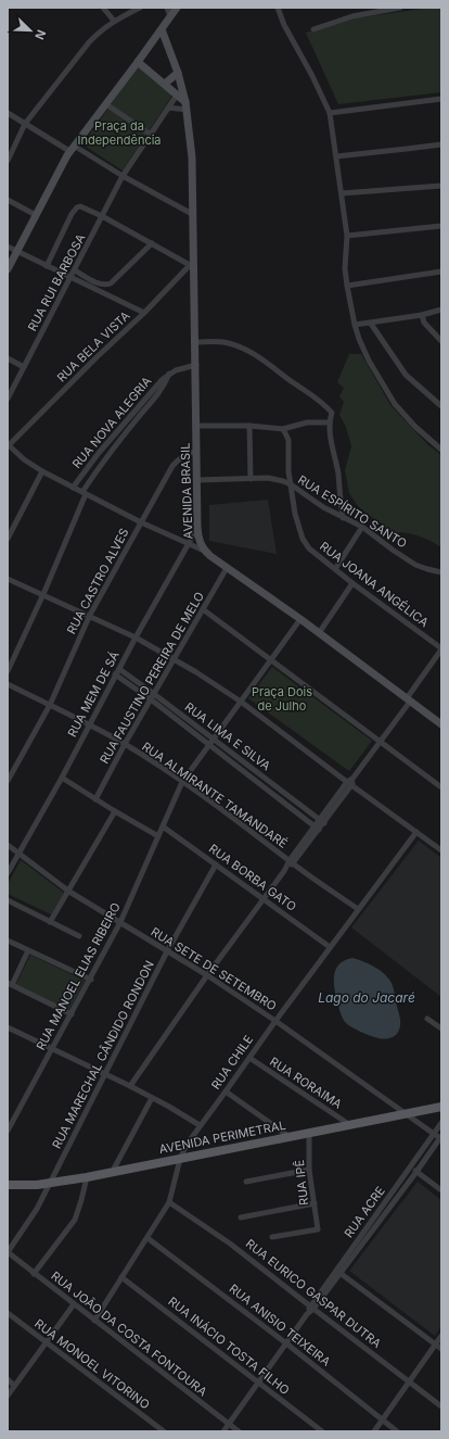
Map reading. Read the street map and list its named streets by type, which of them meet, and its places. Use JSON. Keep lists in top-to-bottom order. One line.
{"streets":{"main road":["AVENIDA PERIMETRAL"],"street":["RUA RUI BARBOSA","RUA BELA VISTA","RUA NOVA ALEGRIA","AVENIDA BRASIL","RUA ESPÍRITO SANTO","RUA CASTRO ALVES","RUA JOANA ANGÉLICA","RUA FAUSTINO PEREIRA DE MELO","RUA MEM DE SÁ","RUA LIMA E SILVA","RUA ALMIRANTE TAMANDARÉ","RUA BORBA GATO","RUA SETE DE SETEMBRO","RUA MANOEL ELIAS RIBEIRO","RUA MARECHAL CÂNDIDO RONDON","RUA CHILE","RUA RORAIMA","RUA IPÊ","RUA ACRE","RUA EURICO GASPAR DUTRA","RUA ANISIO TEIXEIRA","RUA JOÃO DA COSTA FONTOURA","RUA INÁCIO TOSTA FILHO","RUA MONOEL VITORINO"]},"crossings":[["RUA BELA VISTA","AVENIDA BRASIL"],["RUA NOVA ALEGRIA","AVENIDA BRASIL"],["AVENIDA BRASIL","RUA ESPÍRITO SANTO"],["AVENIDA BRASIL","RUA CASTRO ALVES"],["AVENIDA BRASIL","RUA FAUSTINO PEREIRA DE MELO"],["AVENIDA BRASIL","RUA MEM DE SÁ"],["RUA ESPÍRITO SANTO","RUA JOANA ANGÉLICA"],["RUA CASTRO ALVES","RUA ALMIRANTE TAMANDARÉ"],["RUA FAUSTINO PEREIRA DE MELO","RUA LIMA E SILVA"],["RUA FAUSTINO PEREIRA DE MELO","RUA ALMIRANTE TAMANDARÉ"],["RUA MEM DE SÁ","RUA LIMA E SILVA"],["RUA MEM DE SÁ","RUA ALMIRANTE TAMANDARÉ"],["RUA MEM DE SÁ","RUA SETE DE SETEMBRO"],["RUA LIMA E SILVA","RUA MANOEL ELIAS RIBEIRO"],["RUA ALMIRANTE TAMANDARÉ","RUA MANOEL ELIAS RIBEIRO"],["RUA ALMIRANTE TAMANDARÉ","RUA CHILE"],["RUA BORBA GATO","RUA MANOEL ELIAS RIBEIRO"],["RUA BORBA GATO","RUA MARECHAL CÂNDIDO RONDON"],["RUA BORBA GATO","RUA CHILE"],["RUA SETE DE SETEMBRO","RUA MANOEL ELIAS RIBEIRO"],["RUA SETE DE SETEMBRO","RUA MARECHAL CÂNDIDO RONDON"],["RUA SETE DE SETEMBRO","RUA CHILE"],["RUA SETE DE SETEMBRO","AVENIDA PERIMETRAL"],["RUA SETE DE SETEMBRO","RUA ACRE"],["RUA MARECHAL CÂNDIDO RONDON","AVENIDA PERIMETRAL"],["RUA MARECHAL CÂNDIDO RONDON","RUA JOÃO DA COSTA FONTOURA"],["RUA CHILE","RUA RORAIMA"],["RUA CHILE","AVENIDA PERIMETRAL"],["RUA CHILE","RUA EURICO GASPAR DUTRA"],["RUA CHILE","RUA ANISIO TEIXEIRA"],["RUA CHILE","RUA JOÃO DA COSTA FONTOURA"],["RUA CHILE","RUA INÁCIO TOSTA FILHO"],["RUA RORAIMA","AVENIDA PERIMETRAL"],["AVENIDA PERIMETRAL","RUA IPÊ"],["RUA ACRE","RUA EURICO GASPAR DUTRA"],["RUA ACRE","RUA ANISIO TEIXEIRA"],["RUA ACRE","RUA JOÃO DA COSTA FONTOURA"],["RUA ACRE","RUA INÁCIO TOSTA FILHO"]],"water":["Lago do Jacaré"],"parks":["Praça da Independência","Praça Dois de Julho"],"north":"bottom right"}
